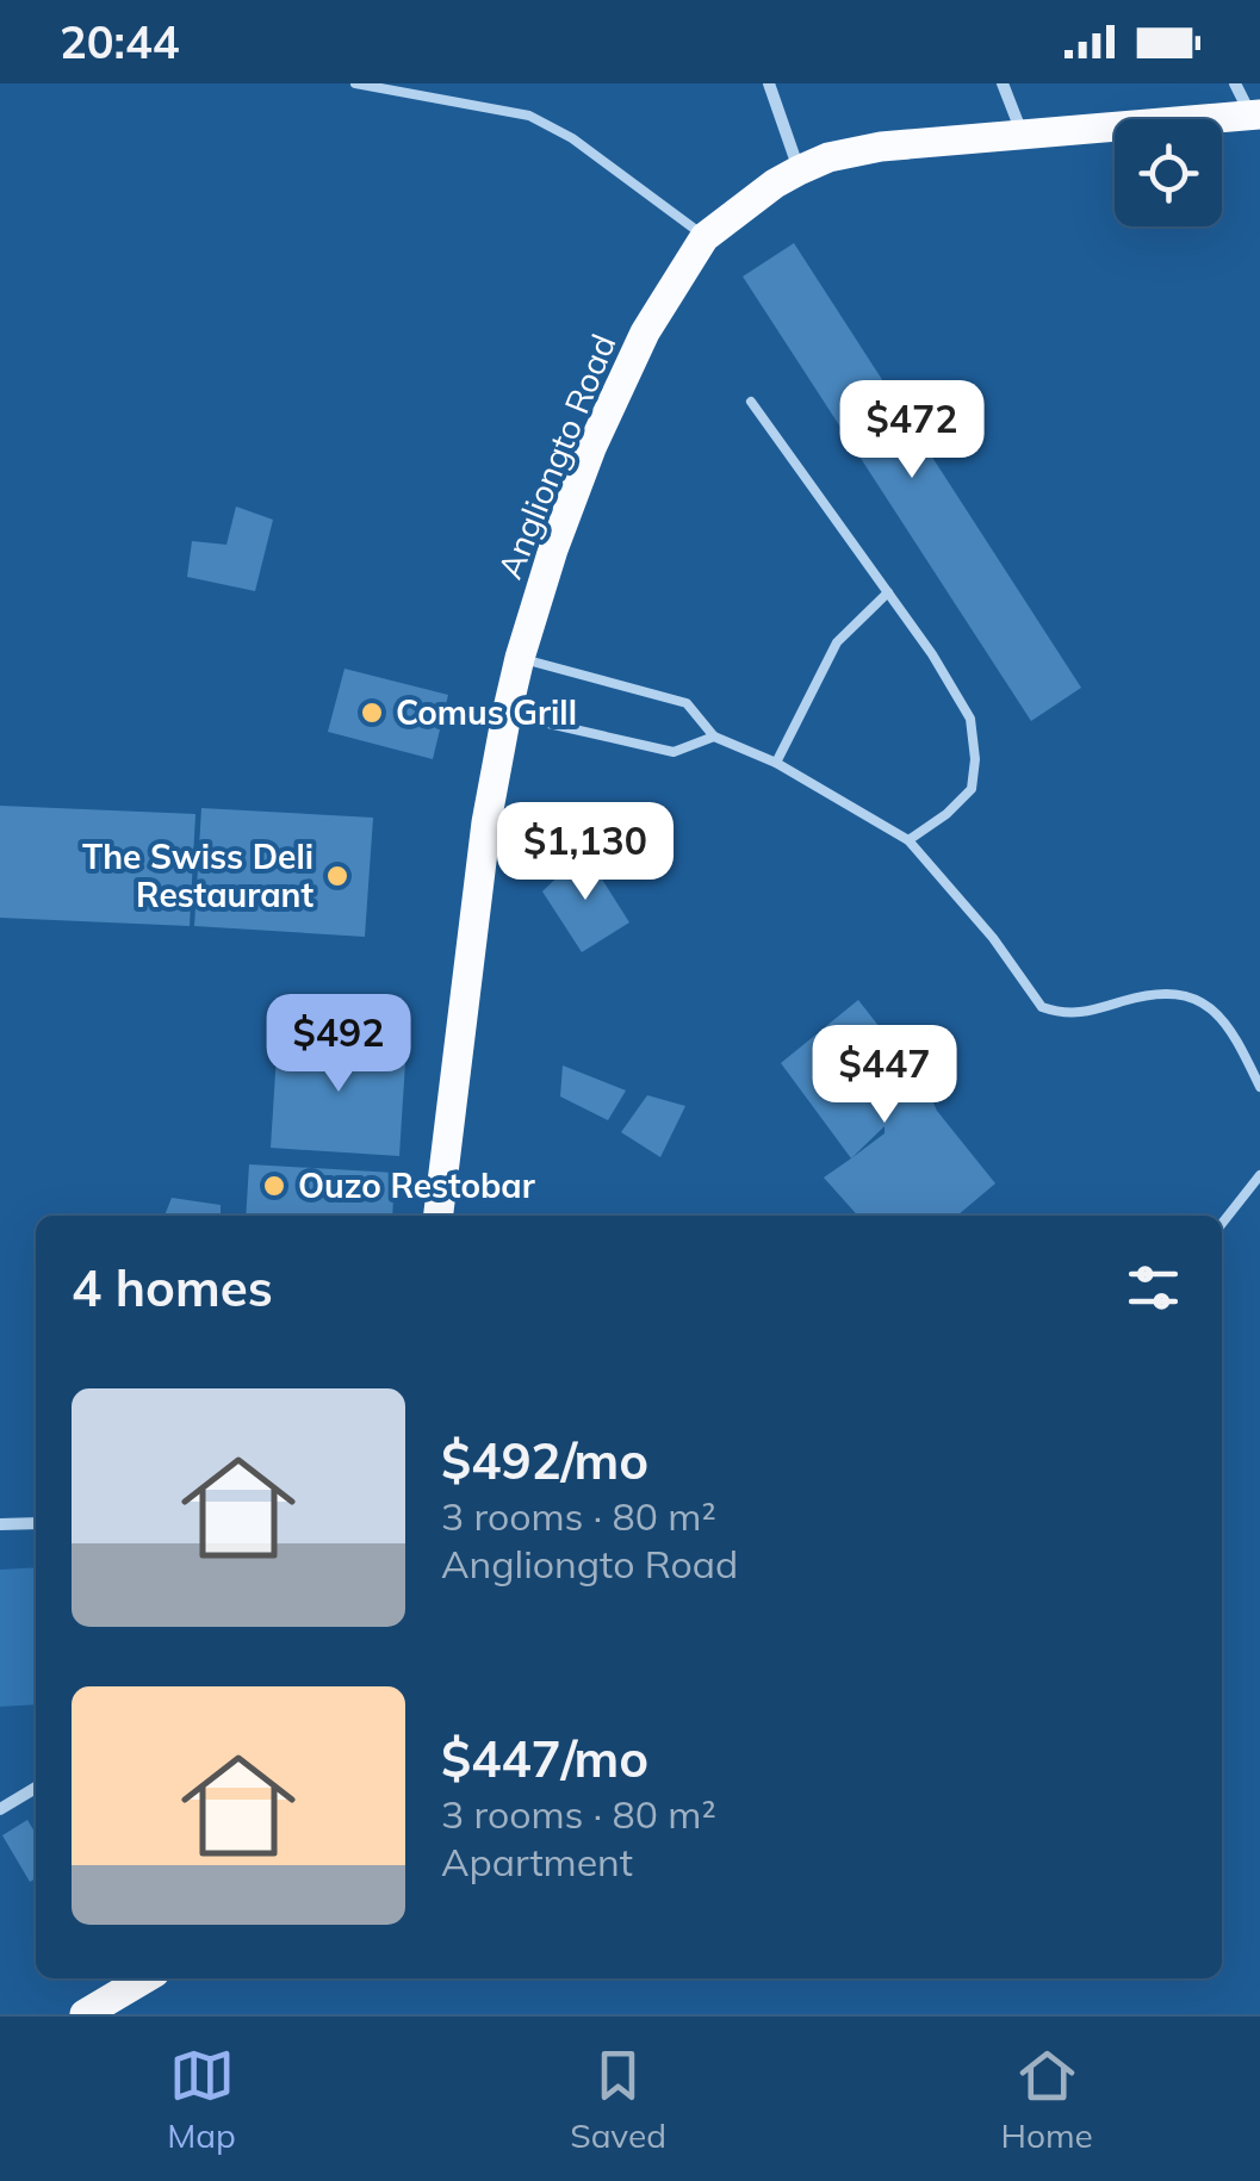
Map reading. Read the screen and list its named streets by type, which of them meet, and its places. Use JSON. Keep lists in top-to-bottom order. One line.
{"streets":{"main road":["Angliongto Road"]},"places":["Comus Grill","The Swiss Deli Restaurant","Ouzo Restobar"],"page":{"status":"20:44","price":["$472","$1,130","$492","$447"],"heading":"4 homes","list":[{"name":"$492/mo","note":"3 rooms · 80 m² · Angliongto Road"},{"name":"$447/mo","note":"3 rooms · 80 m² · Apartment"}],"tabs":["Map","Saved","Home"]}}
